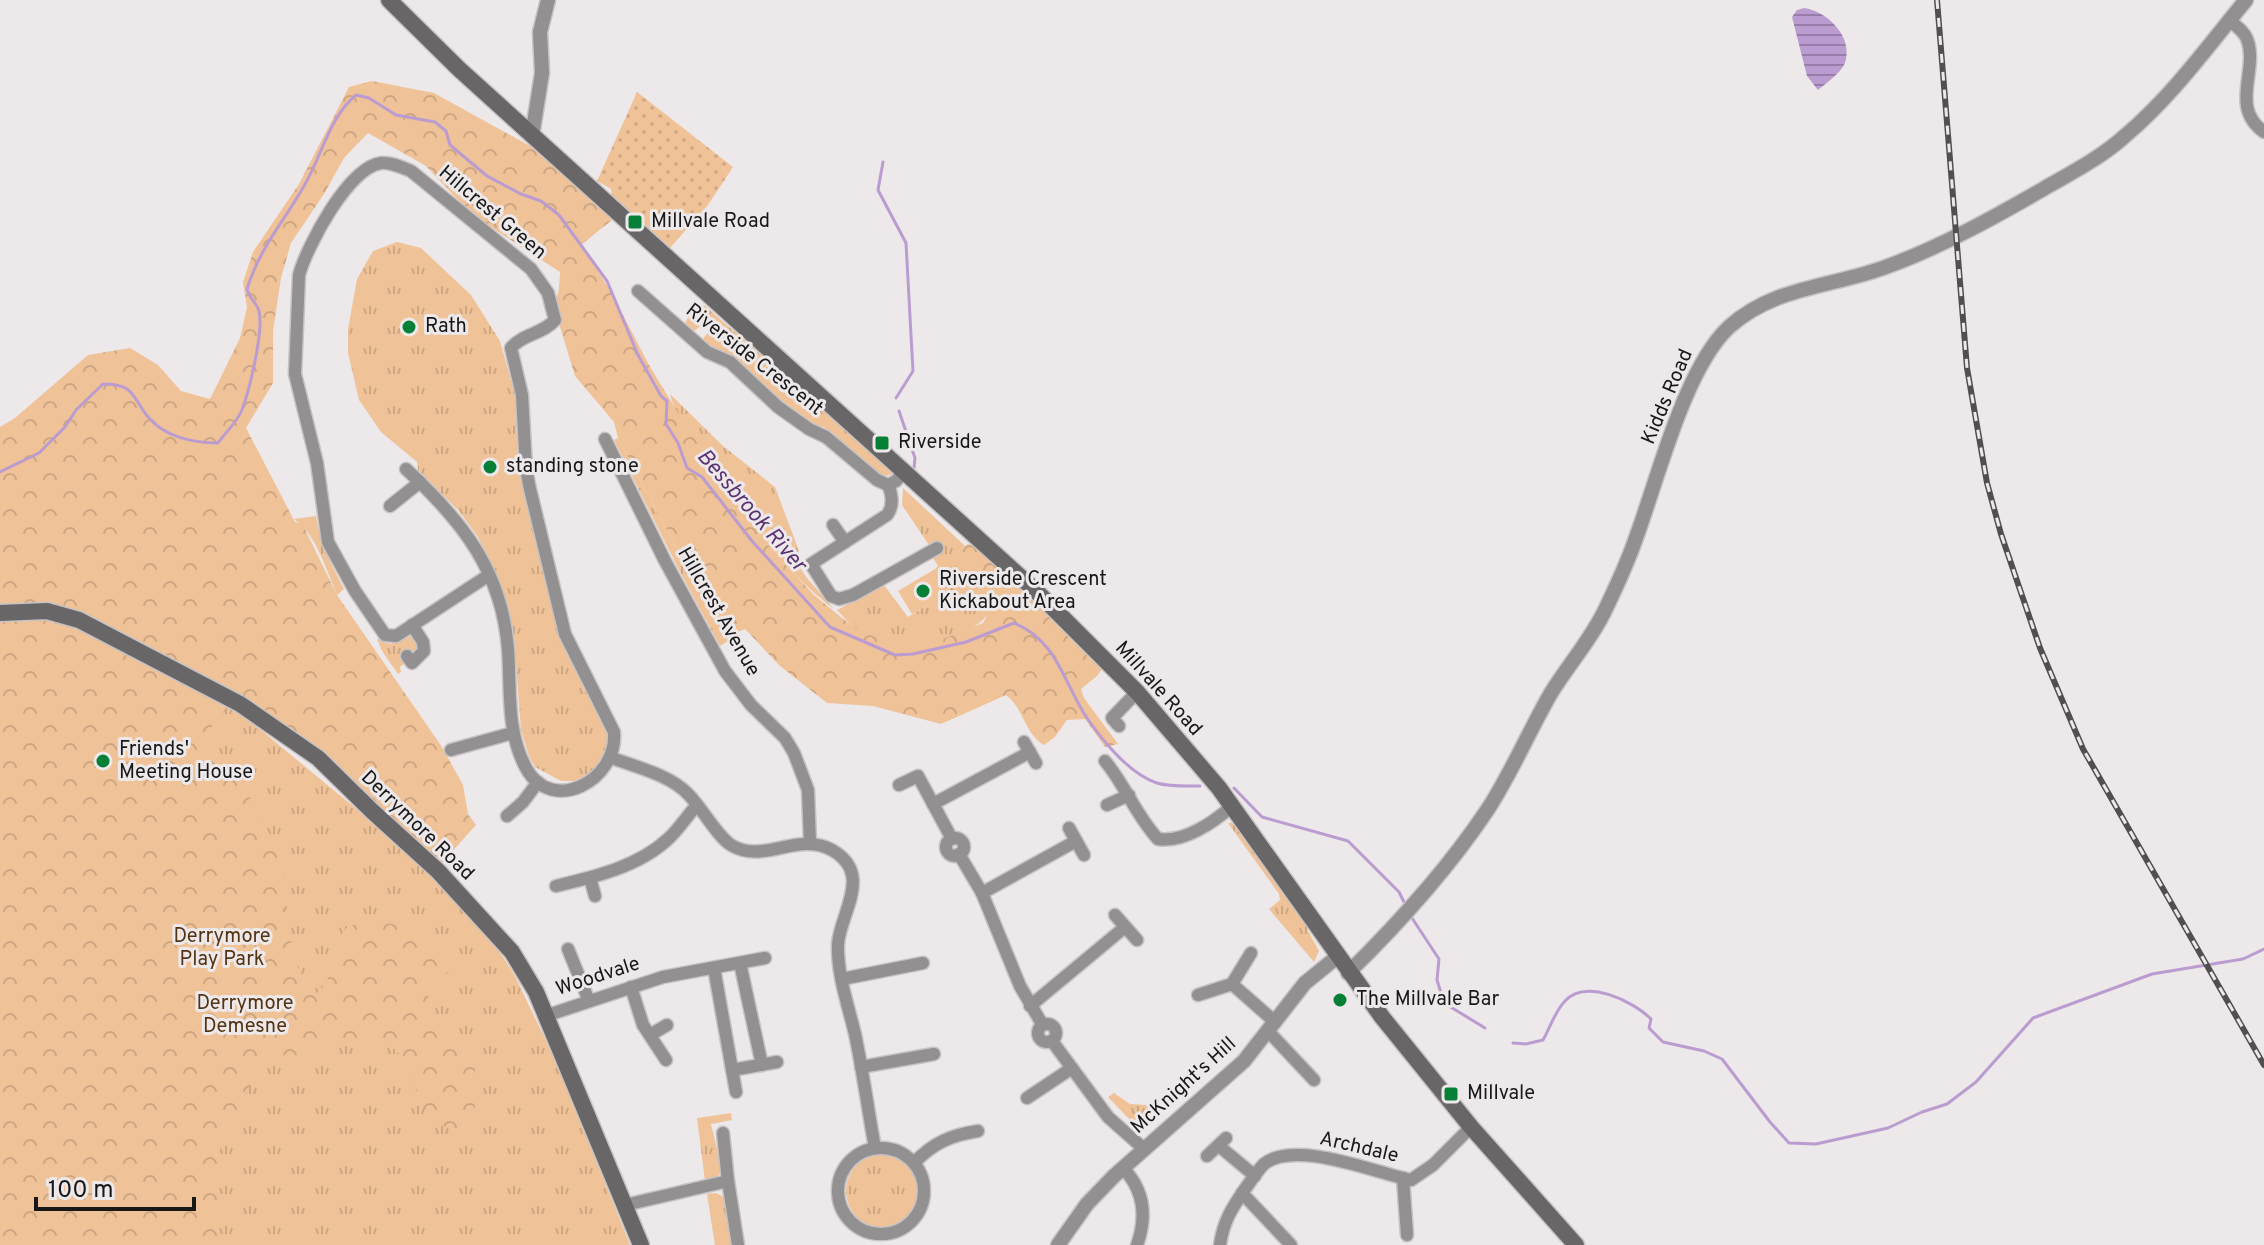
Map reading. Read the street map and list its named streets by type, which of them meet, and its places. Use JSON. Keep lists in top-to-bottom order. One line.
{"streets":{"main road":["Millvale Road","Derrymore Road"],"street":["Hillcrest Green","Riverside Crescent","Kidds Road","Hillcrest Avenue","Woodvale","McKnight's Hill","Archdale"]},"crossings":[["Kidds Road","Millvale Road"],["Millvale Road","McKnight's Hill"],["Millvale Road","Archdale"],["Derrymore Road","Woodvale"]],"water":["Bessbrook River"],"parks":["Derrymore Play Park","Derrymore Demesne"],"places":{"transit":["Millvale Road","Riverside","Millvale"],"other":["Rath","standing stone","Riverside Crescent Kickabout Area","Friends' Meeting House","The Millvale Bar"]},"scale_bar":"100 m"}
